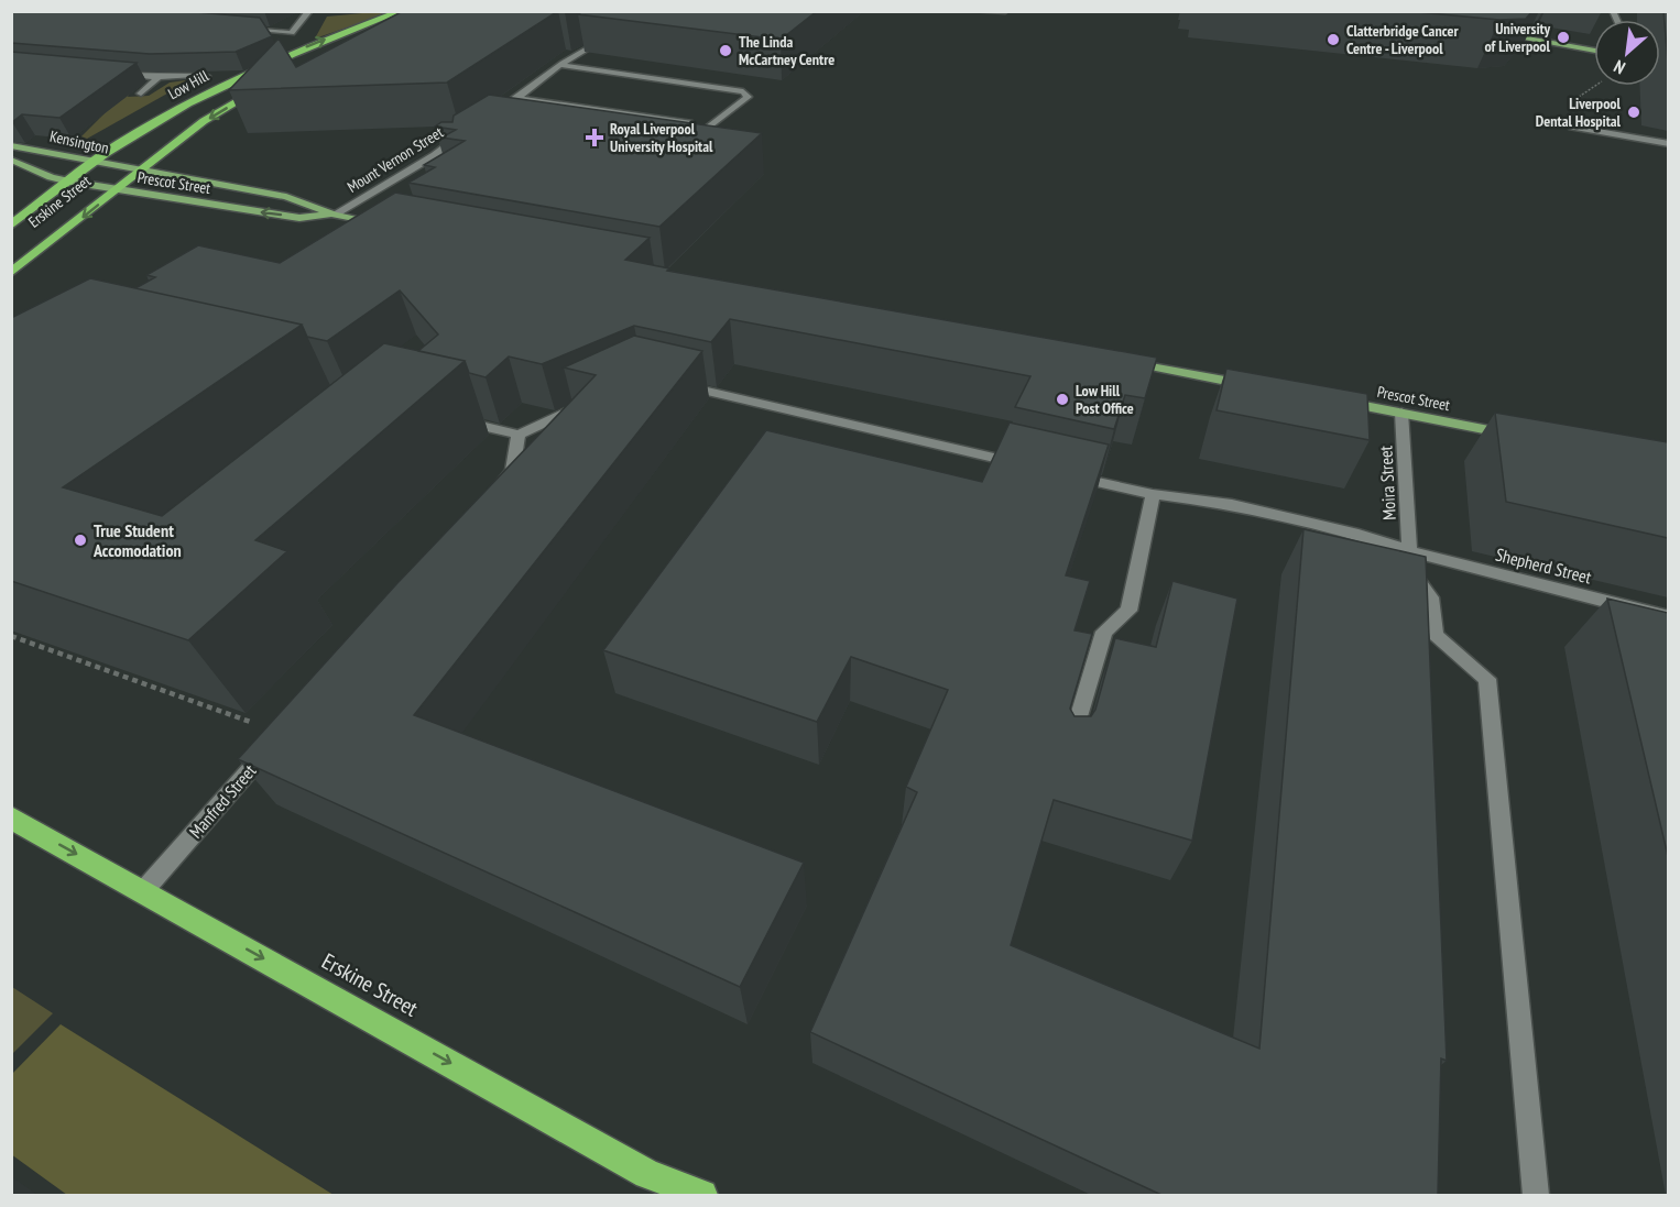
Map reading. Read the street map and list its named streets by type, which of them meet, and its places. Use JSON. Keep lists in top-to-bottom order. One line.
{"streets":{"highway":["Low Hill","Erskine Street"],"main road":["Kensington","Prescot Street"],"street":["Mount Vernon Street","Moira Street","Shepherd Street","Manfred Street"]},"crossings":[["Low Hill","Kensington"],["Low Hill","Prescot Street"],["Kensington","Prescot Street"],["Kensington","Erskine Street"],["Mount Vernon Street","Prescot Street"],["Prescot Street","Erskine Street"],["Prescot Street","Moira Street"],["Erskine Street","Manfred Street"],["Moira Street","Shepherd Street"]],"places":{"other":["University of Liverpool","Clatterbridge Cancer Centre - Liverpool","The Linda McCartney Centre","Liverpool Dental Hospital","Low Hill Post Office","True Student Accomodation"],"health":["Royal Liverpool University Hospital"]},"north":"bottom left"}
